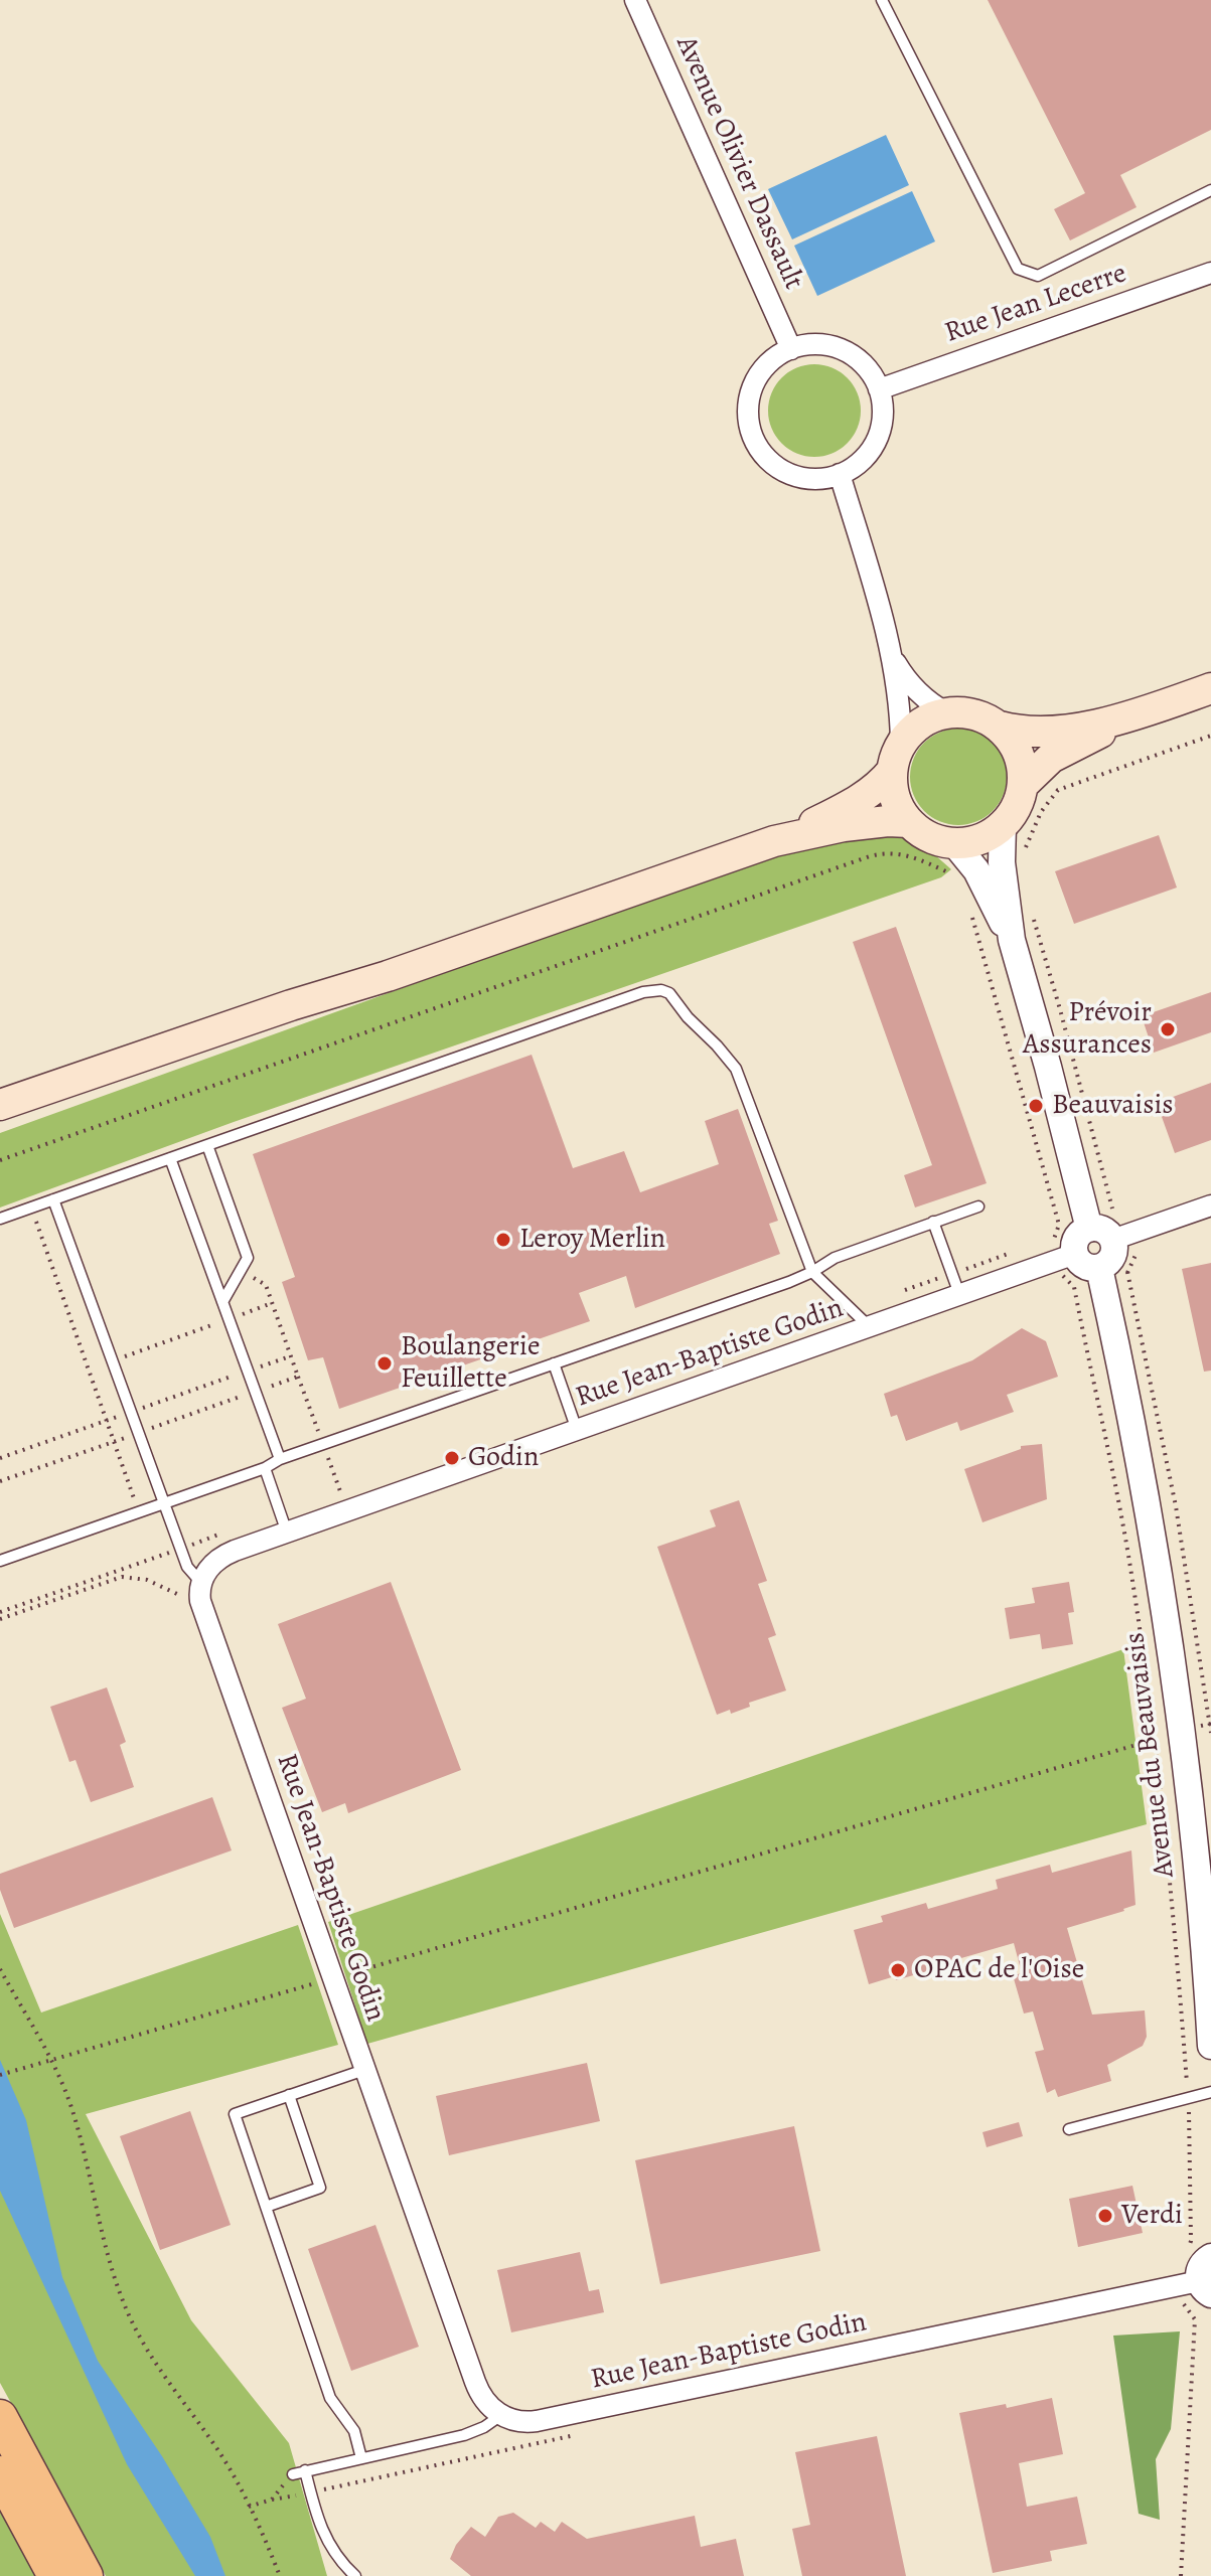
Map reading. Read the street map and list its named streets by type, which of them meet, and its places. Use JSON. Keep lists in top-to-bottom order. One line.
{"streets":{"street":["Avenue Olivier Dassault","Rue Jean Lecerre","Rue Jean-Baptiste Godin","Avenue du Beauvaisis"]},"crossings":[["Avenue Olivier Dassault","Rue Jean Lecerre"]],"places":["Prévoir Assurances","Beauvaisis","Leroy Merlin","Boulangerie Feuillette","Godin","OPAC de l'Oise","Verdi"]}
